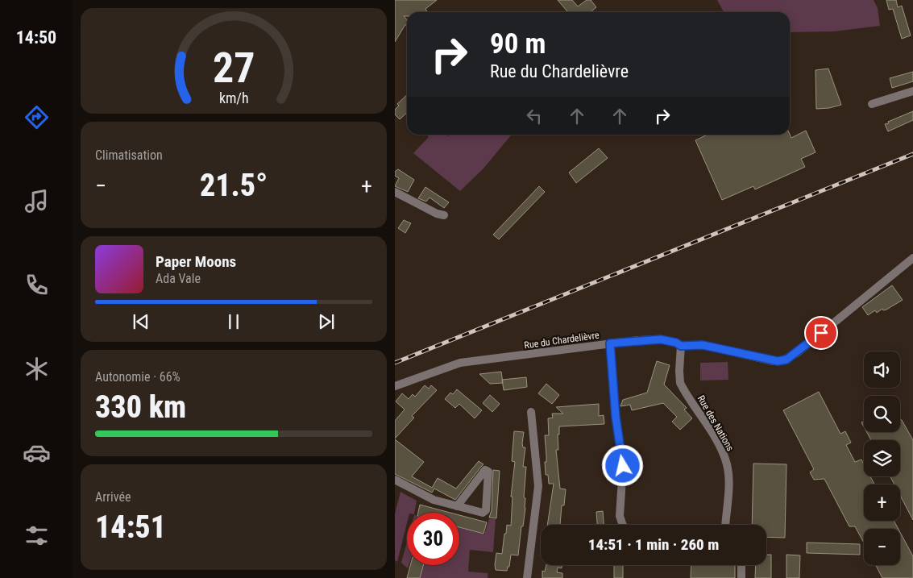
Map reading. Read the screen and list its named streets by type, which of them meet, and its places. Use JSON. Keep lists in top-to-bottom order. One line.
{"streets":{"street":["Rue du Chardelièvre","Rue des Nations"]},"crossings":[["Rue du Chardelièvre","Rue des Nations"]],"page":{"tabs":"14:50","turn":["90 m","Rue du Chardelièvre"],"tile":["Climatisation",["Autonomie · 66%","330 km"],["Arrivée","14:51"]],"heat":["−","21.5°","+"],"song":["Paper Moons","Ada Vale"],"map_buttons":["+","−"],"limit":"30","trip":"14:51 · 1 min · 260 m","gauge":["27","km/h"]}}
